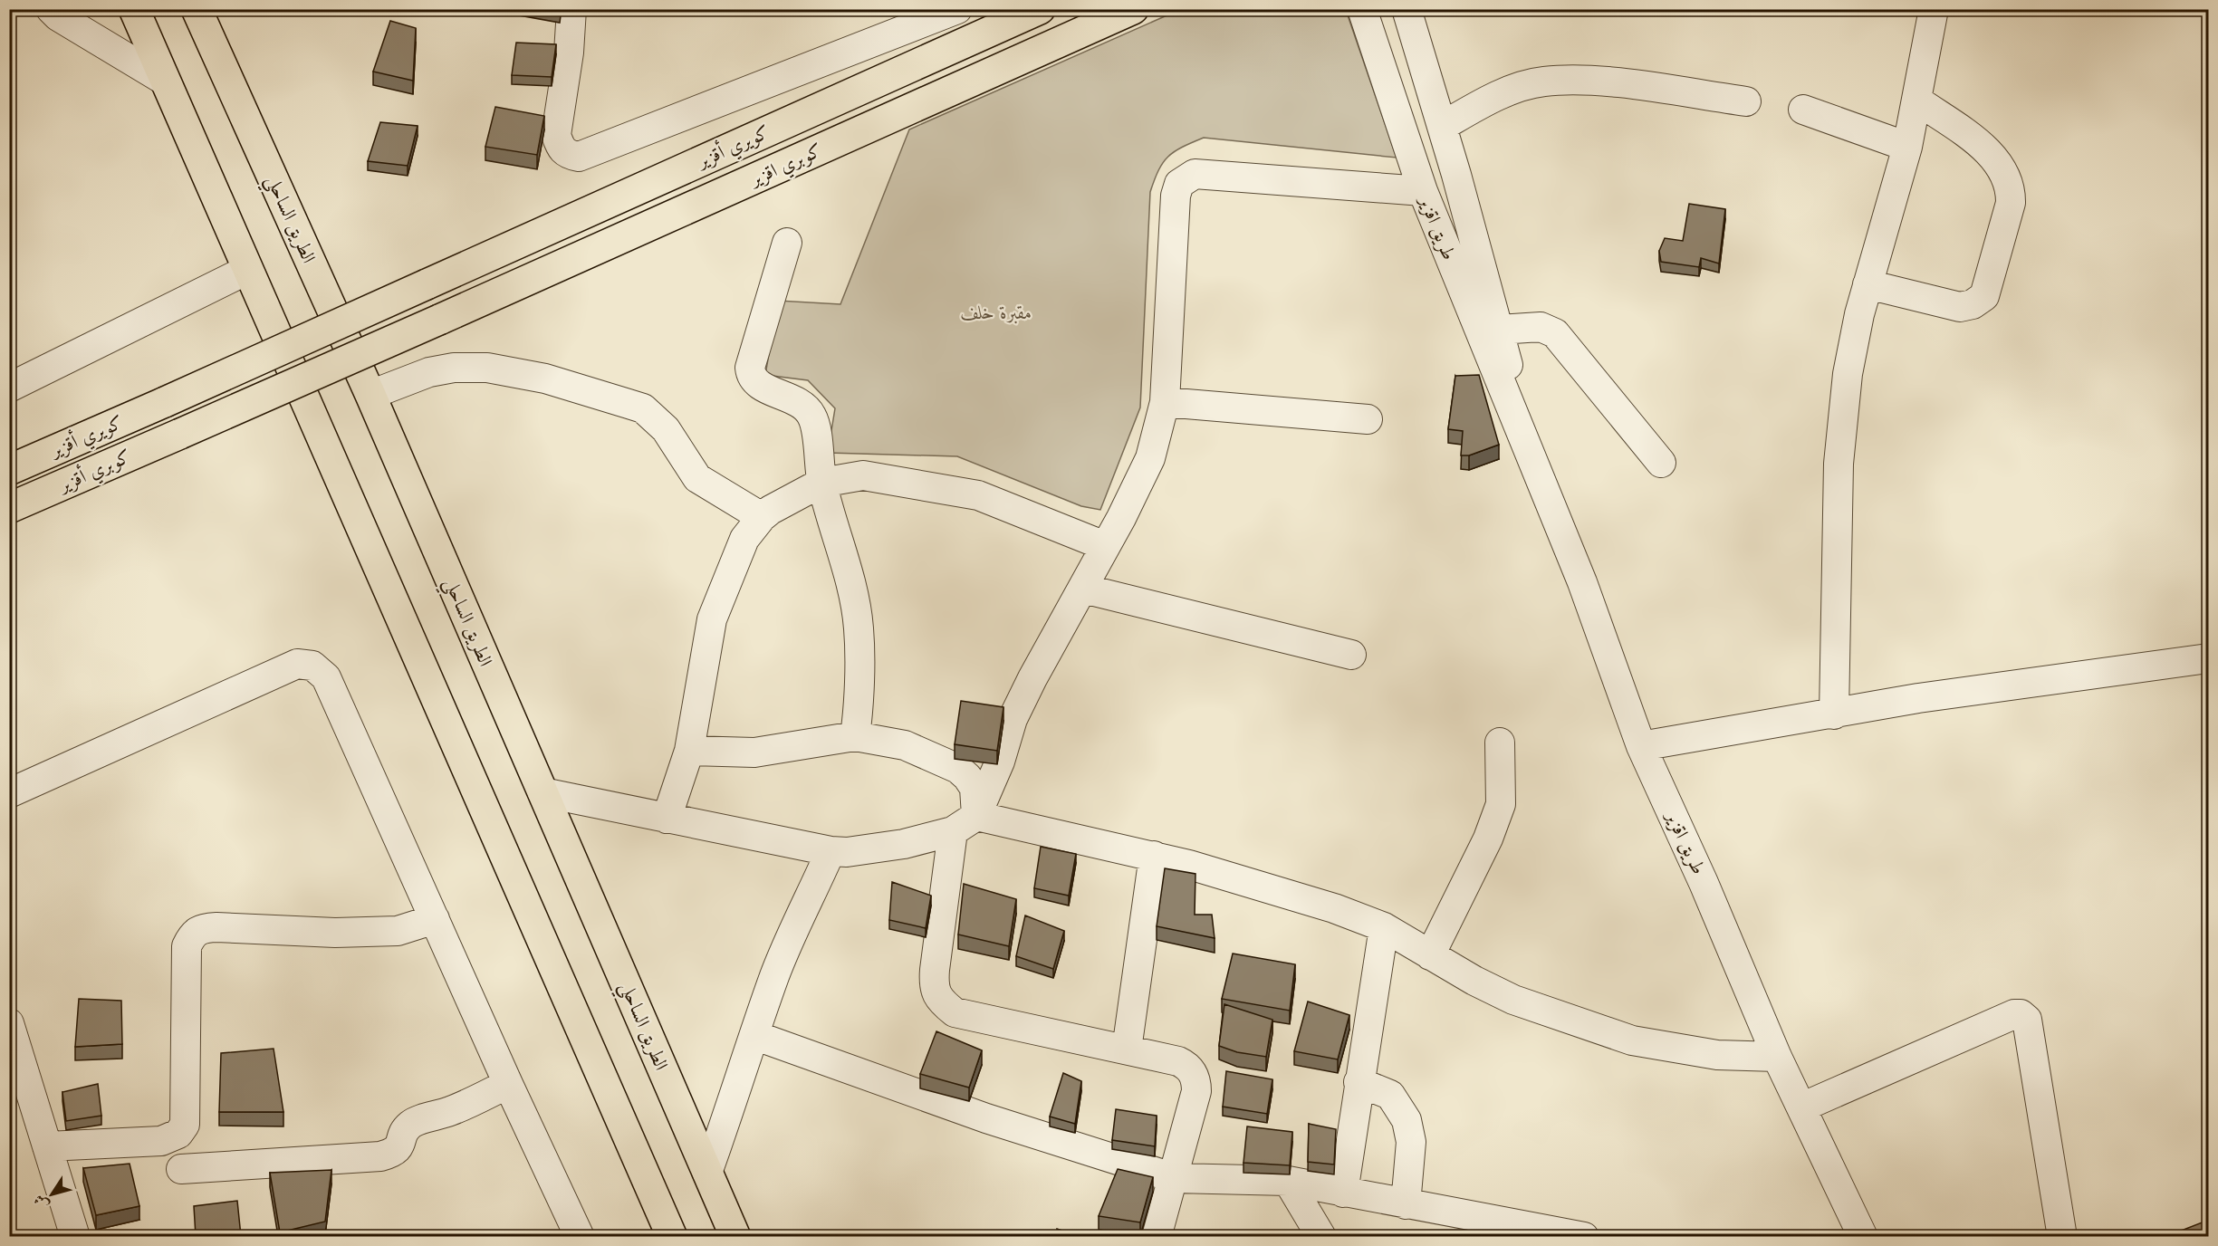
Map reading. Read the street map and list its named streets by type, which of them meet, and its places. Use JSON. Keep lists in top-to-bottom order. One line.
{"streets":{"main road":["كويري أقزير","كوبري اقزير","الطريق الساحلي","كوبري أقزير"],"street":["طريق اقزير"]},"crossings":[["كوبري اقزير","كوبري أقزير"]],"parks":["مقبرة خلف"],"north":"bottom left"}
